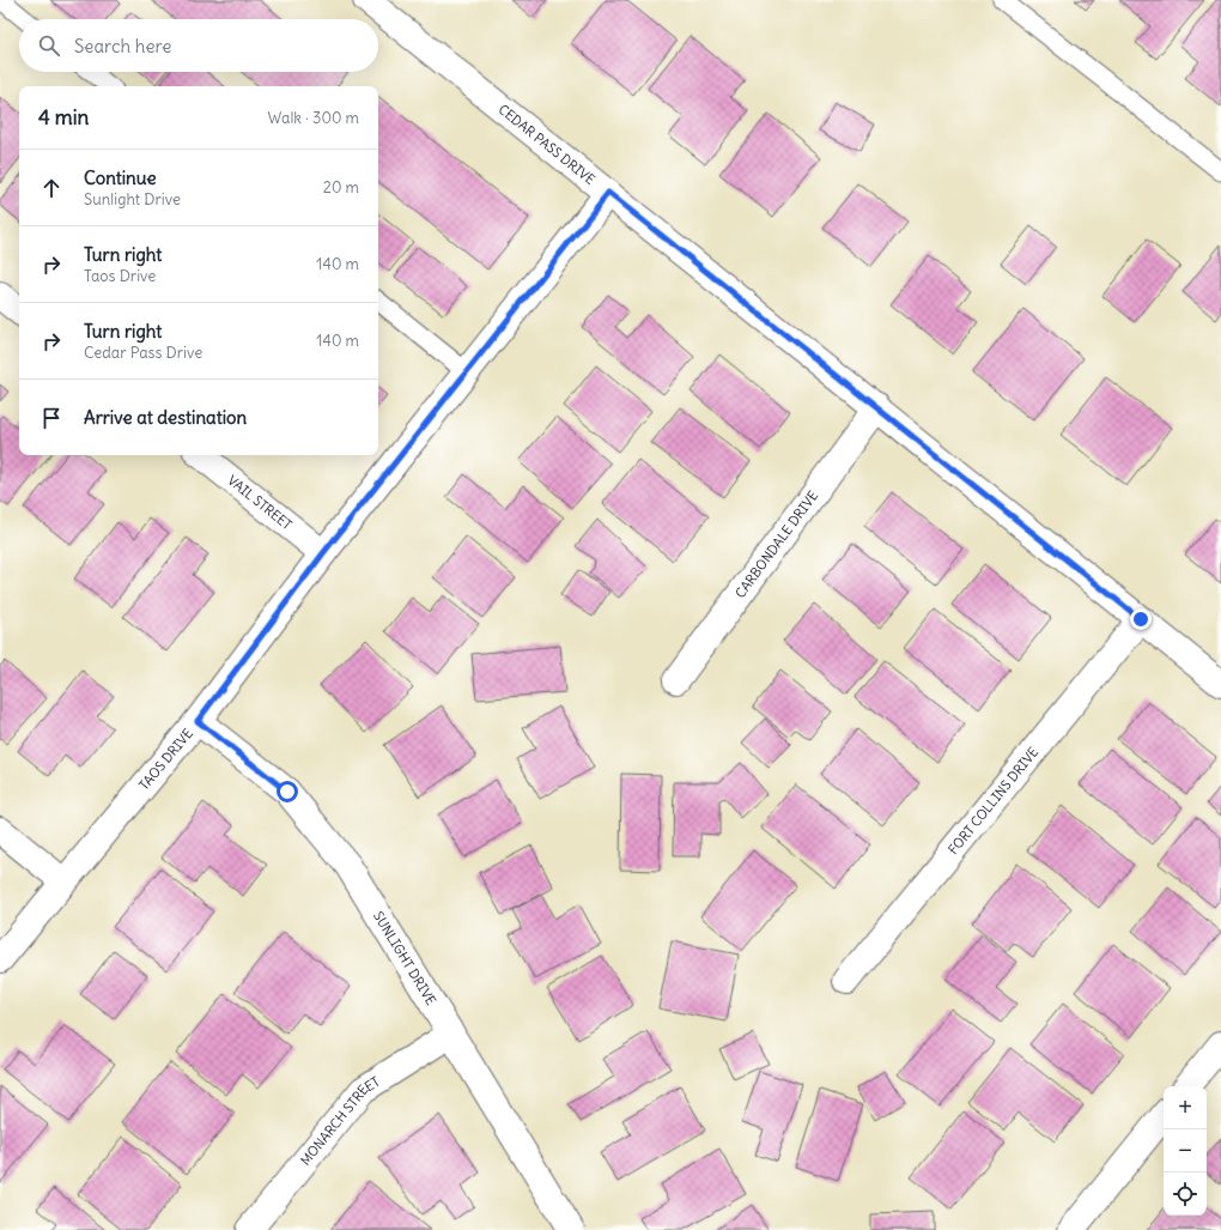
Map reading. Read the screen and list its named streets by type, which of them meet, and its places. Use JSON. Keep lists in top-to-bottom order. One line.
{"streets":{"street":["CEDAR PASS DRIVE","VAIL STREET","CARBONDALE DRIVE","TAOS DRIVE","FORT COLLINS DRIVE","SUNLIGHT DRIVE","MONARCH STREET"]},"crossings":[["CEDAR PASS DRIVE","CARBONDALE DRIVE"],["CEDAR PASS DRIVE","TAOS DRIVE"],["CEDAR PASS DRIVE","FORT COLLINS DRIVE"],["VAIL STREET","TAOS DRIVE"],["TAOS DRIVE","SUNLIGHT DRIVE"],["SUNLIGHT DRIVE","MONARCH STREET"]],"page":{"search":"Search here","heading":["4 min","Walk · 300 m"],"list":[["Continue","Sunlight Drive","20 m"],["Turn right","Taos Drive","140 m"],["Turn right","Cedar Pass Drive","140 m"],"Arrive at destination"],"map_buttons":["+","−"]}}
